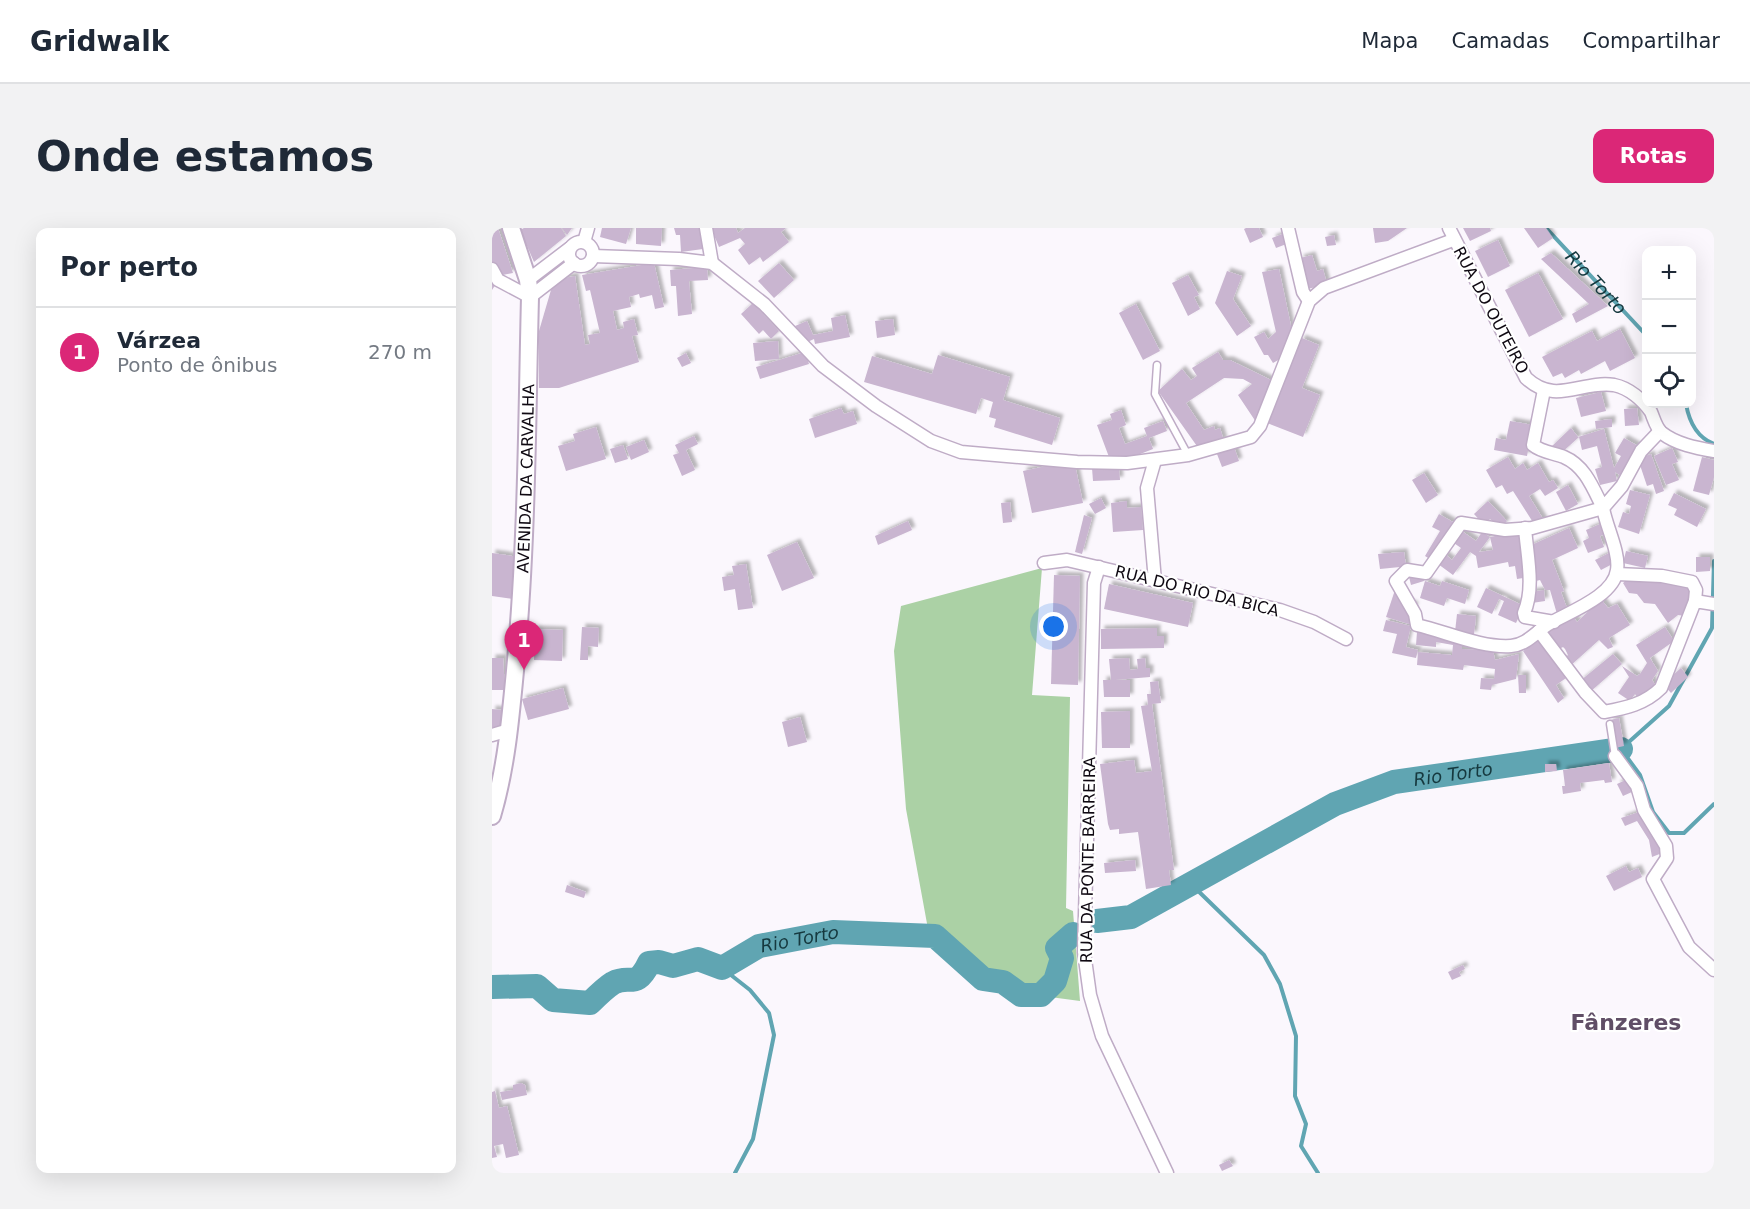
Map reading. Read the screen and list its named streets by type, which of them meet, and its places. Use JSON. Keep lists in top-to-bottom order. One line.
{"streets":{"street":["RUA DO OUTEIRO","AVENIDA DA CARVALHA","RUA DO RIO DA BICA","RUA DA PONTE BARREIRA"]},"crossings":[["RUA DO RIO DA BICA","RUA DA PONTE BARREIRA"]],"districts":["Fânzeres"],"water":["Rio Torto"],"page":{"header":"Gridwalk","nav":["Mapa","Camadas","Compartilhar"],"buttons":"Rotas","title":"Onde estamos","heading":"Por perto","map_buttons":["+","−"],"list":[{"mark":"1","name":"Várzea","note":"Ponto de ônibus","value":"270 m"}],"pins":"1"}}
